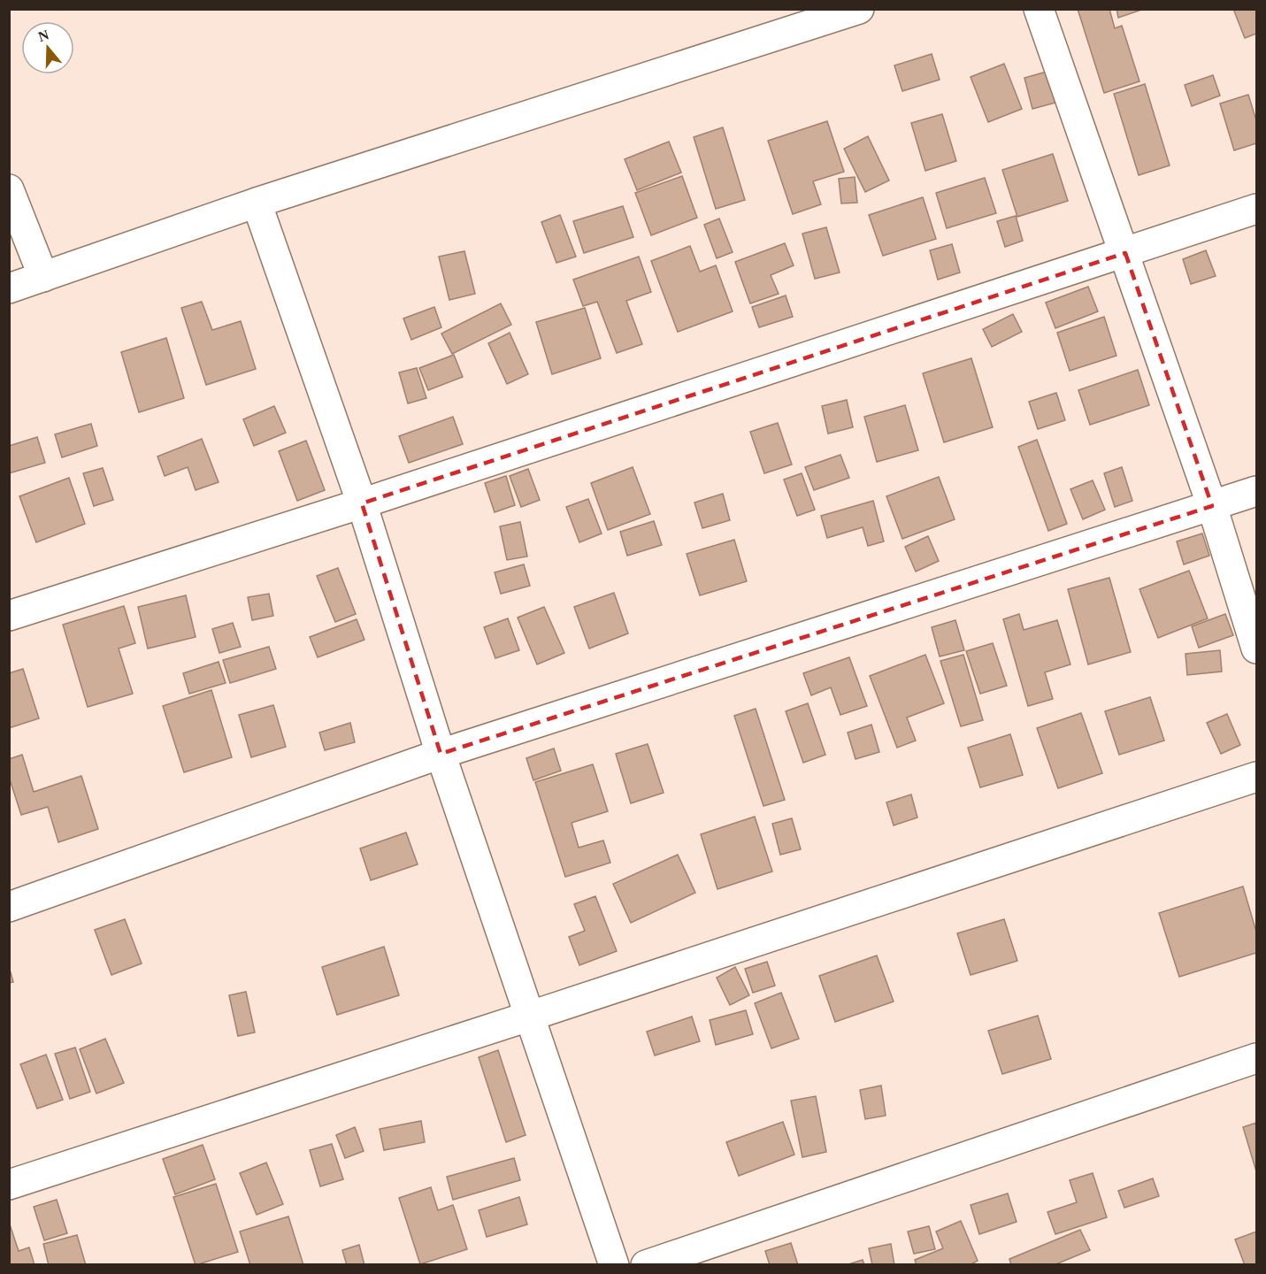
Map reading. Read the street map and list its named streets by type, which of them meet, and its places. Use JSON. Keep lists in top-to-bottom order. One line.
{"north":"top"}
